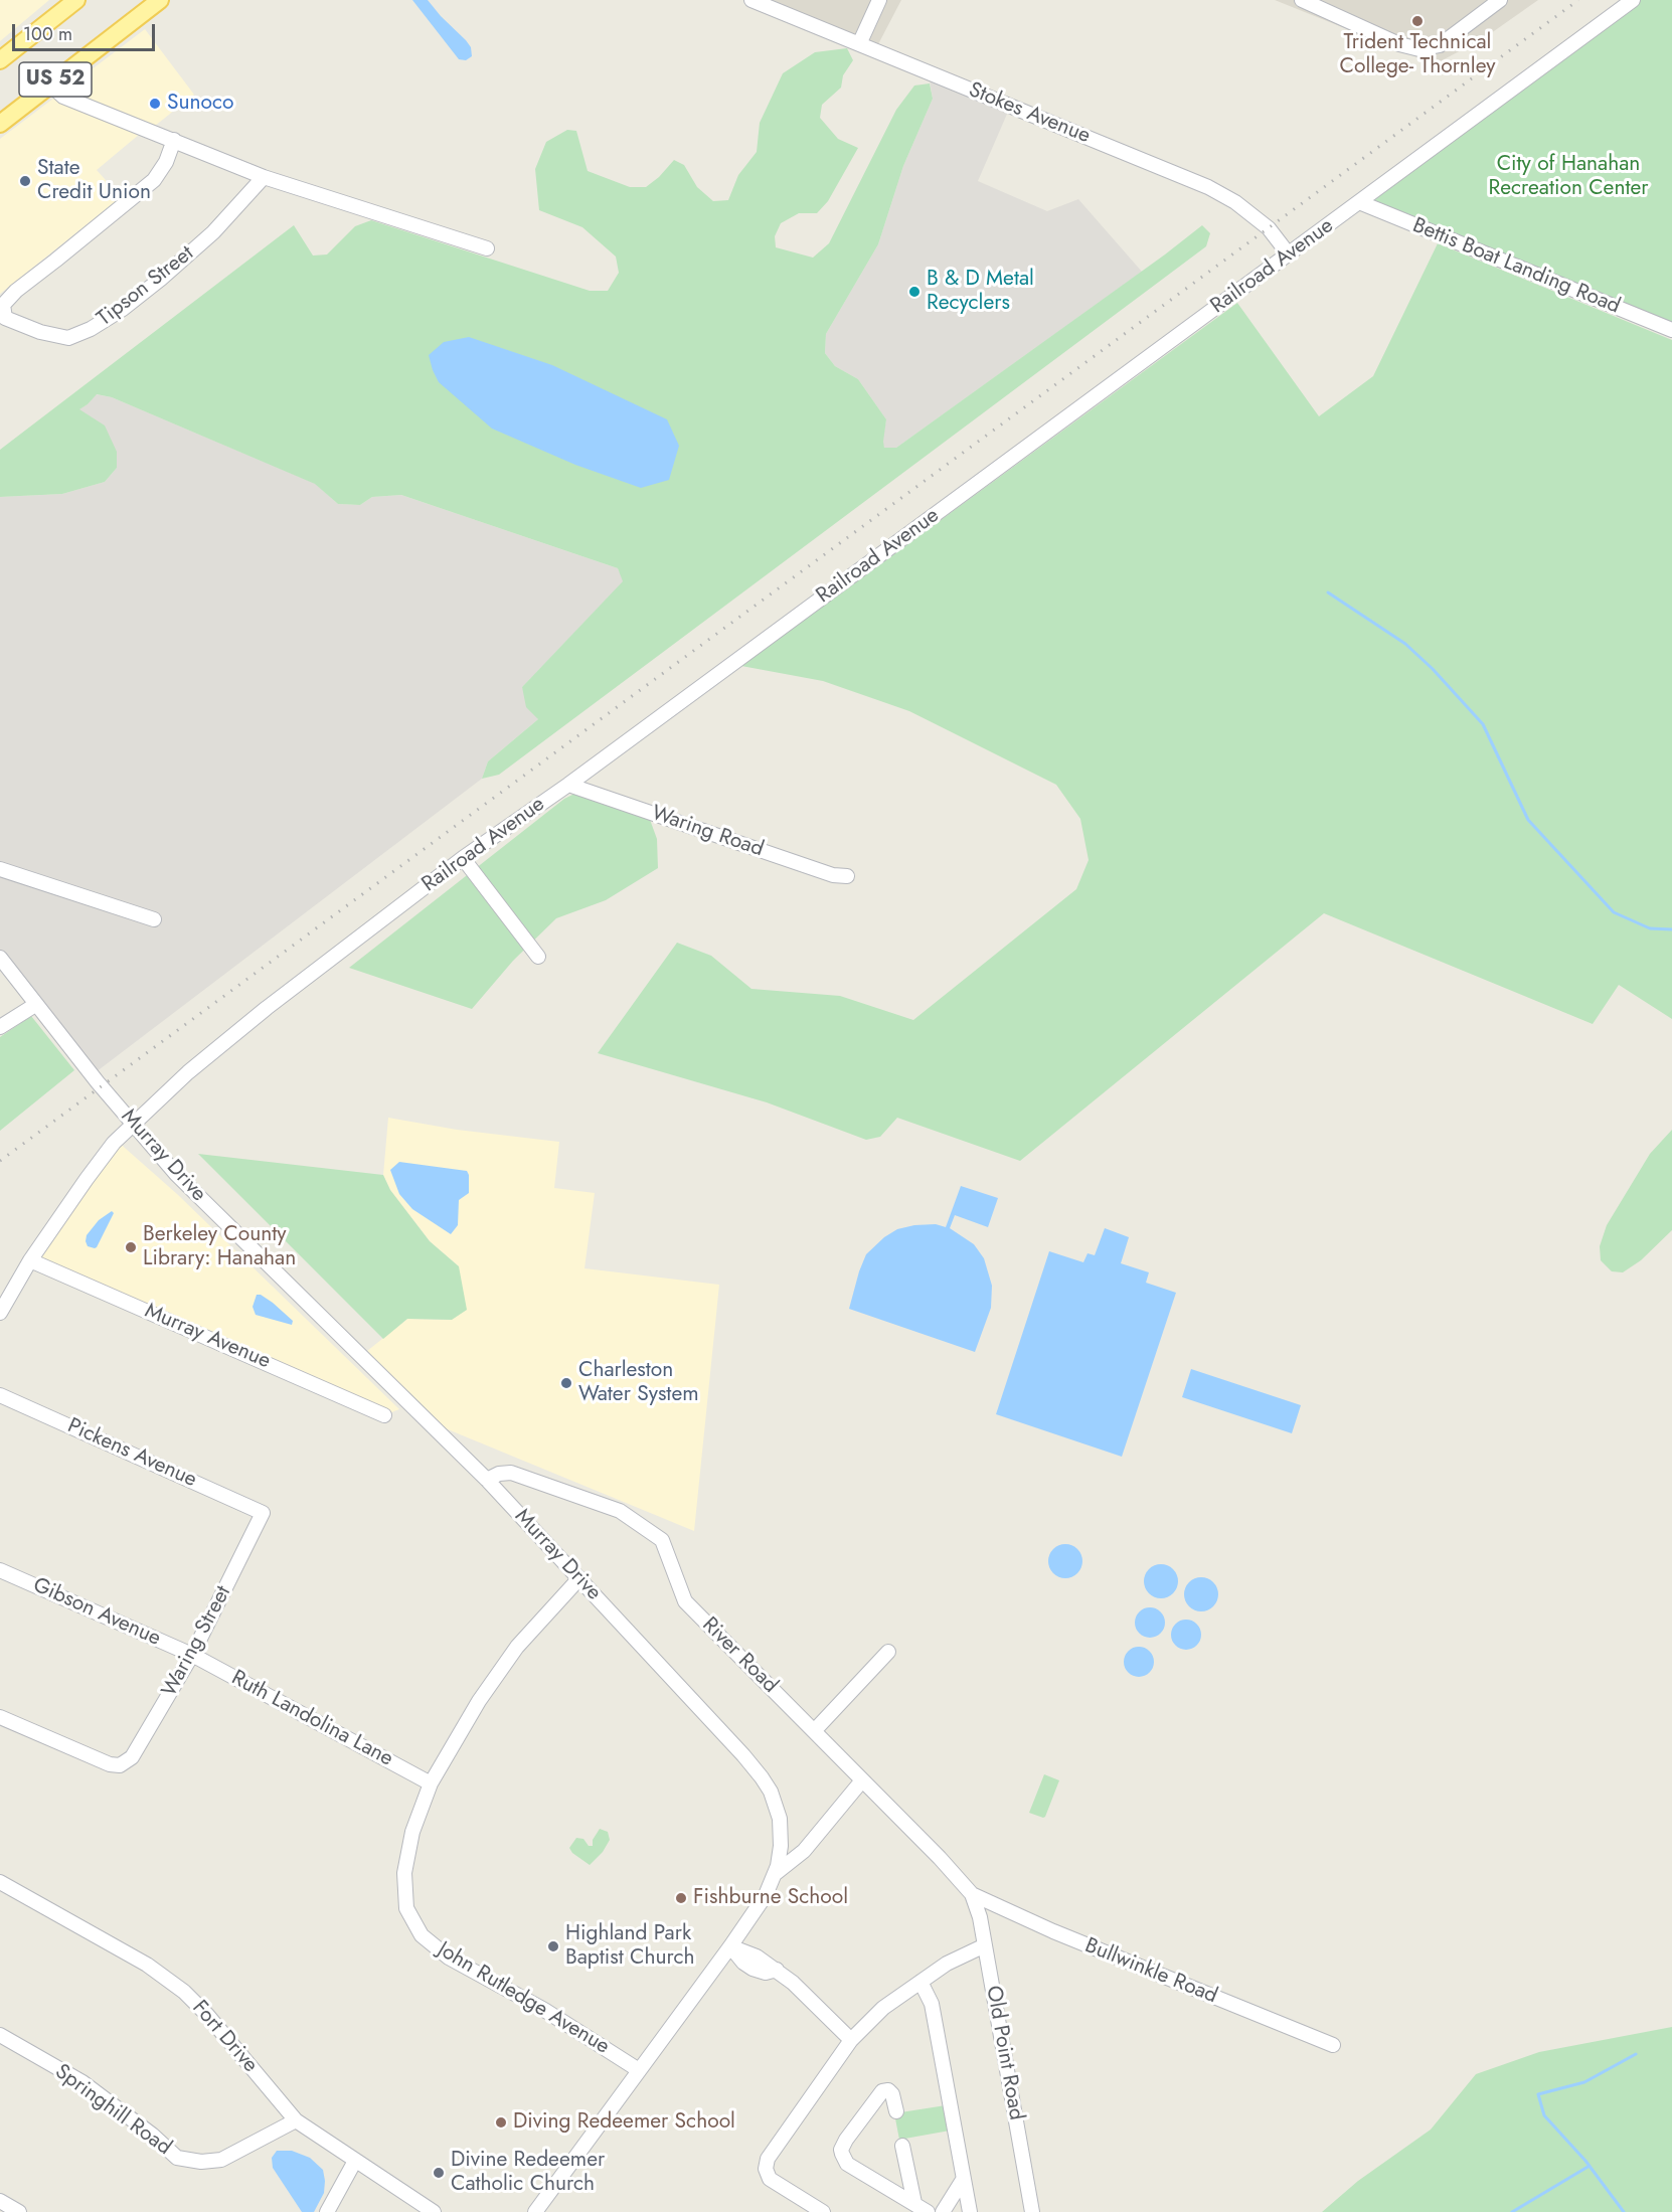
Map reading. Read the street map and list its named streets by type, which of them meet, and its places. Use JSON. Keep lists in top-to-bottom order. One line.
{"streets":{"main road":["US 52"],"street":["Stokes Avenue","Railroad Avenue","Bettis Boat Landing Road","Tipson Street","Waring Road","Murray Drive","Murray Avenue","Pickens Avenue","Gibson Avenue","Waring Street","River Road","Ruth Landolina Lane","Bullwinkle Road","John Rutledge Avenue","Fort Drive","Old Point Road","Springhill Road"]},"crossings":[["Stokes Avenue","Railroad Avenue"],["Railroad Avenue","Bettis Boat Landing Road"],["Railroad Avenue","Waring Road"],["Railroad Avenue","Murray Drive"],["Railroad Avenue","Murray Avenue"],["Murray Drive","River Road"],["Murray Drive","John Rutledge Avenue"],["Pickens Avenue","Waring Street"],["Gibson Avenue","Waring Street"],["Gibson Avenue","Ruth Landolina Lane"],["Waring Street","Ruth Landolina Lane"],["River Road","Bullwinkle Road"],["River Road","Old Point Road"],["Ruth Landolina Lane","John Rutledge Avenue"],["Bullwinkle Road","Old Point Road"],["Fort Drive","Springhill Road"]],"parks":["City of Hanahan Recreation Center"],"places":["Trident Technical College- Thornley","Sunoco","State Credit Union","B & D Metal Recyclers","Berkeley County Library: Hanahan","Charleston Water System","Fishburne School","Highland Park Baptist Church","Diving Redeemer School","Divine Redeemer Catholic Church"],"scale_bar":"100 m"}
